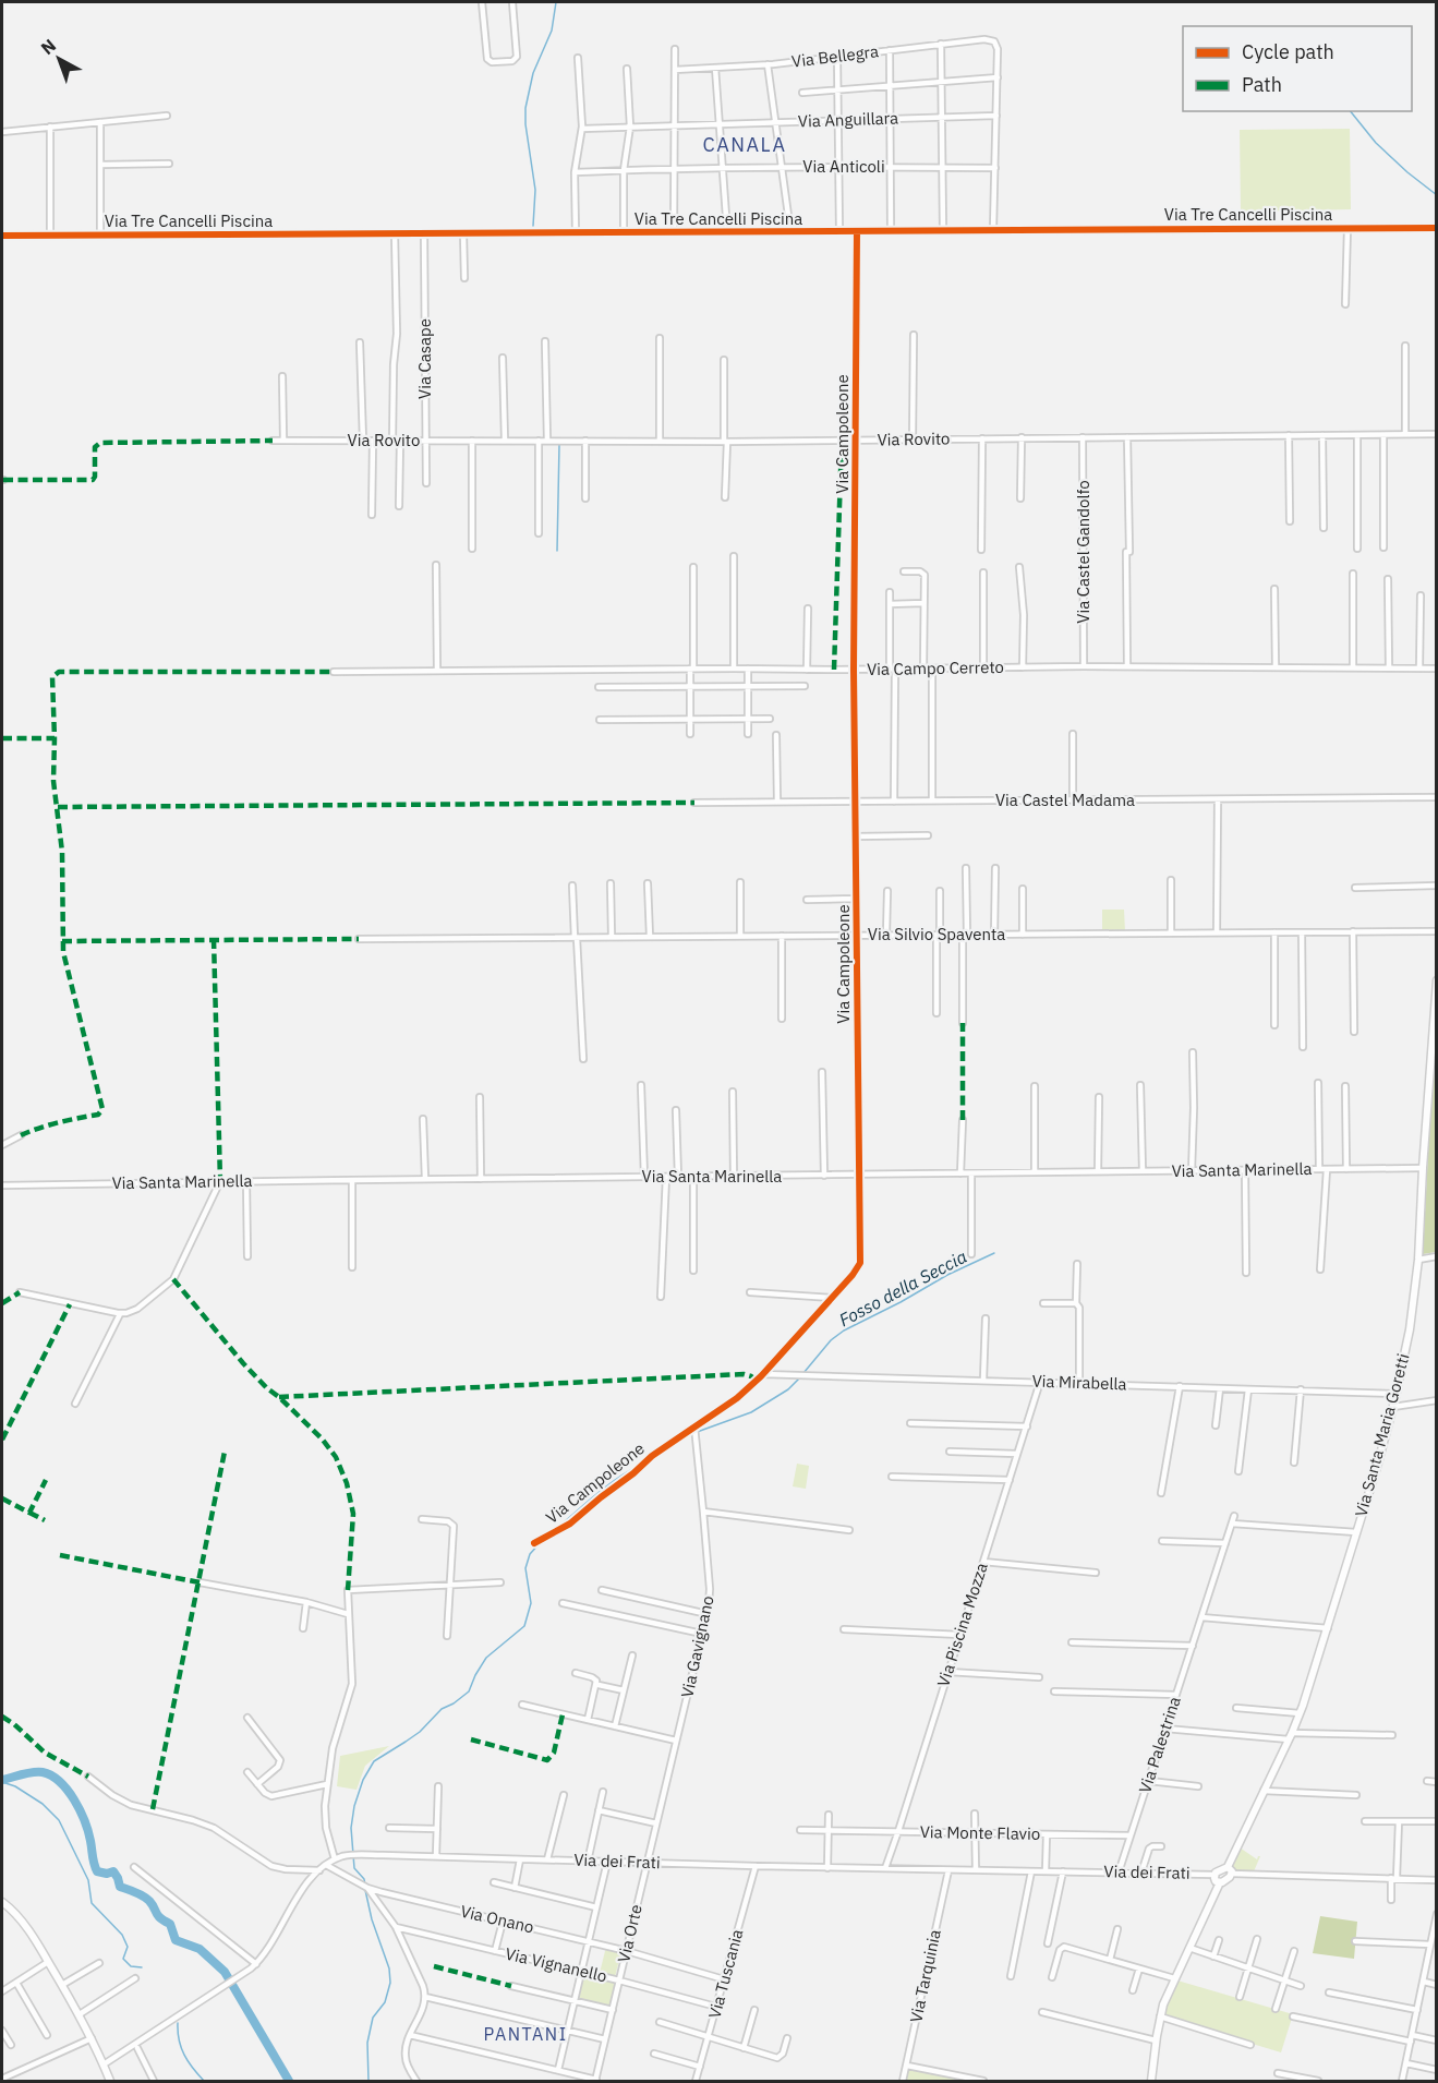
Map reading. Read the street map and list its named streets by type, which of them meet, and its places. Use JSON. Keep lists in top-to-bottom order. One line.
{"streets":{"main road":["Via Santa Maria Goretti"],"street":["Via Bellegra","Via Anguillara","Via Anticoli","Via Tre Cancelli Piscina","Via Casape","Via Campoleone","Via Rovito","Via Castel Gandolfo","Via Campo Cerreto","Via Castel Madama","Via Silvio Spaventa","Via Santa Marinella","Via Mirabella","Via Piscina Mozza","Via Gavignano","Via Palestrina","Via Monte Flavio","Via dei Frati","Via Onano","Via Orte","Via Vignanello","Via Tuscania","Via Tarquinia"]},"crossings":[["Via Tre Cancelli Piscina","Via Casape"],["Via Tre Cancelli Piscina","Via Campoleone"],["Via Casape","Via Rovito"],["Via Campoleone","Via Rovito"],["Via Campoleone","Via Campo Cerreto"],["Via Campoleone","Via Castel Madama"],["Via Campoleone","Via Silvio Spaventa"],["Via Campoleone","Via Santa Marinella"],["Via Campoleone","Via Mirabella"],["Via Campoleone","Via Gavignano"],["Via Rovito","Via Castel Gandolfo"],["Via Castel Gandolfo","Via Campo Cerreto"],["Via Santa Marinella","Via Santa Maria Goretti"],["Via Mirabella","Via Santa Maria Goretti"],["Via Mirabella","Via Piscina Mozza"],["Via Santa Maria Goretti","Via dei Frati"],["Via Piscina Mozza","Via Monte Flavio"],["Via Piscina Mozza","Via dei Frati"],["Via Gavignano","Via dei Frati"],["Via Gavignano","Via Orte"],["Via Palestrina","Via Monte Flavio"],["Via Palestrina","Via dei Frati"],["Via dei Frati","Via Orte"],["Via dei Frati","Via Tuscania"],["Via dei Frati","Via Tarquinia"],["Via Onano","Via Orte"],["Via Onano","Via Tuscania"],["Via Orte","Via Vignanello"],["Via Vignanello","Via Tuscania"]],"districts":["CANALA","PANTANI"],"water":["Fosso della Seccia"],"legend":["Cycle path","Path"],"north":"top left"}
